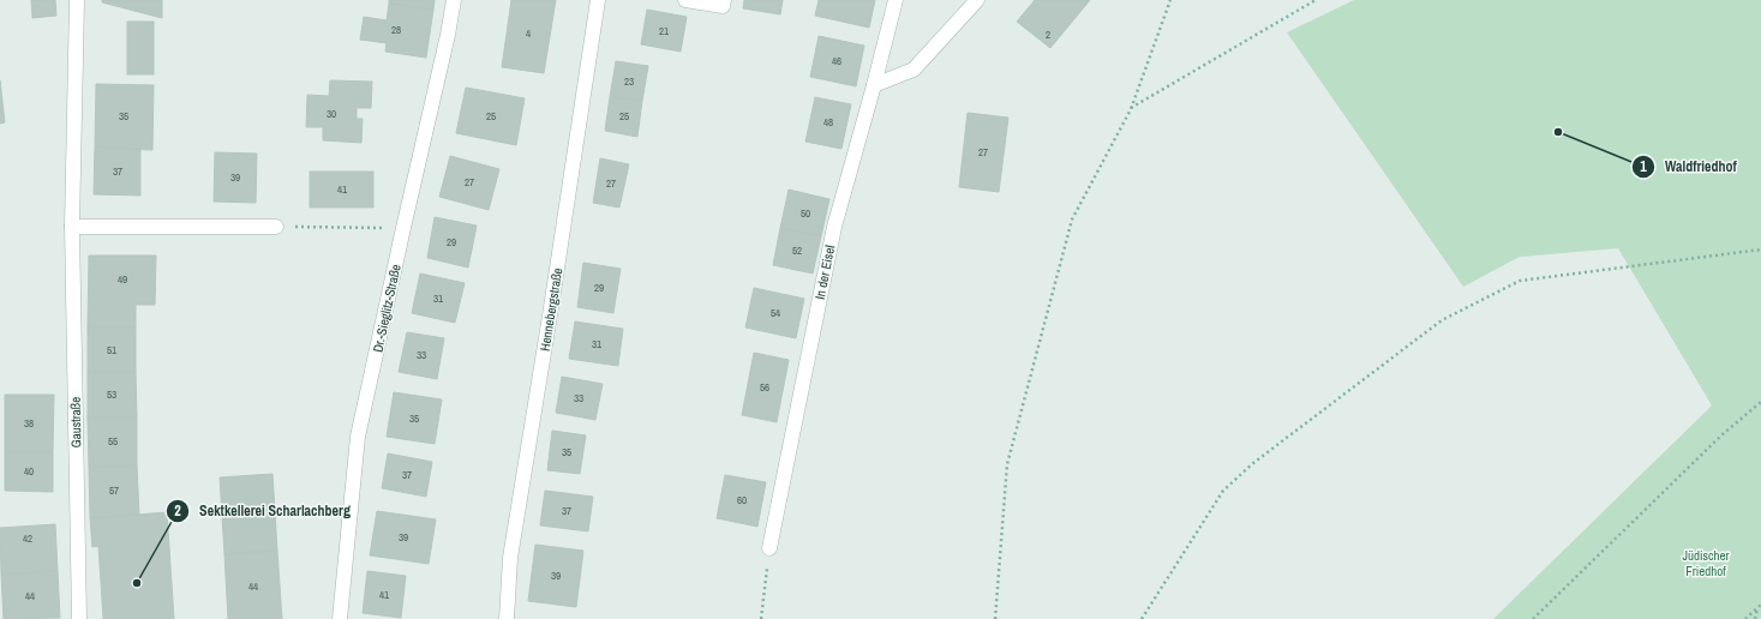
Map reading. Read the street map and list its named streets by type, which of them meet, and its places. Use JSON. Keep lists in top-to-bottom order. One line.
{"streets":{"street":["In der Eisel","Dr.-Sieglitz-Straße","Hennebergstraße","Gaustraße"]},"parks":["Jüdischer Friedhof"],"places":["Waldfriedhof","Sektkellerei Scharlachberg"],"house_numbers":["28","21","4","2","46","23","30","35","25","25","48","27","37","39","27","27","41","50","29","52","49","29","31","54","31","51","33","56","53","33","35","38","55","35","40","37","57","60","37","39","42","39","44","41","44"]}
